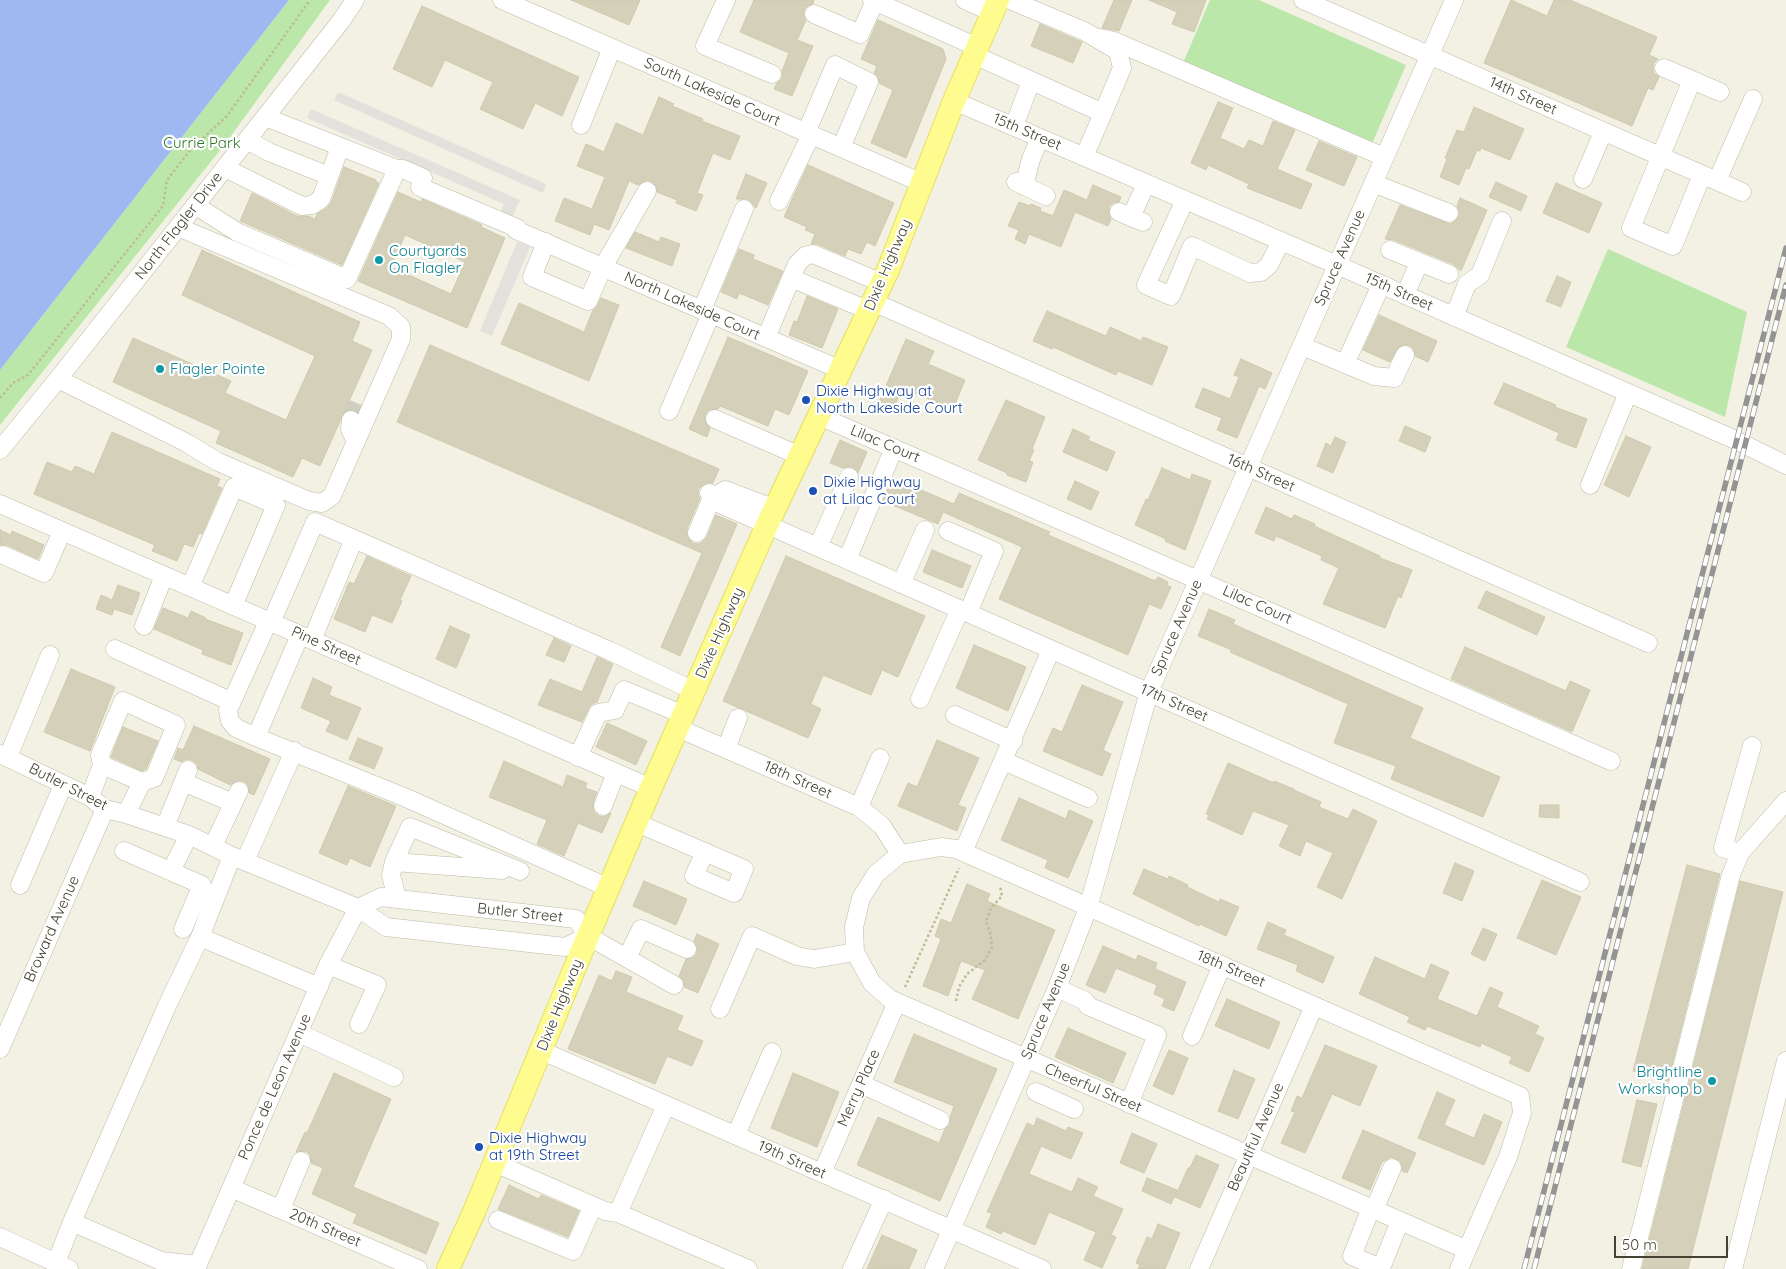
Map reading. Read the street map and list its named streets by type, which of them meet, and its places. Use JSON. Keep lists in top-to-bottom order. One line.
{"streets":{"main road":["Dixie Highway"],"street":["South Lakeside Court","14th Street","15th Street","North Flagler Drive","Spruce Avenue","North Lakeside Court","Lilac Court","16th Street","Pine Street","17th Street","18th Street","Butler Street","Broward Avenue","Ponce de Leon Avenue","Merry Place","Cheerful Street","Beautiful Avenue","19th Street","20th Street"]},"crossings":[["South Lakeside Court","Dixie Highway"],["14th Street","Spruce Avenue"],["15th Street","Spruce Avenue"],["15th Street","Dixie Highway"],["Spruce Avenue","Lilac Court"],["Spruce Avenue","16th Street"],["Spruce Avenue","17th Street"],["Spruce Avenue","18th Street"],["Spruce Avenue","Cheerful Street"],["Spruce Avenue","19th Street"],["Dixie Highway","North Lakeside Court"],["Dixie Highway","Lilac Court"],["Dixie Highway","16th Street"],["Dixie Highway","Pine Street"],["Dixie Highway","17th Street"],["Dixie Highway","18th Street"],["Dixie Highway","Butler Street"],["Dixie Highway","19th Street"],["Pine Street","18th Street"],["18th Street","Cheerful Street"],["18th Street","Beautiful Avenue"],["Butler Street","Broward Avenue"],["Butler Street","Ponce de Leon Avenue"],["Ponce de Leon Avenue","20th Street"],["Merry Place","Cheerful Street"],["Merry Place","19th Street"],["Cheerful Street","Beautiful Avenue"]],"parks":["Currie Park"],"places":["Courtyards On Flagler","Flagler Pointe","Dixie Highway at North Lakeside Court","Dixie Highway at Lilac Court","Brightline Workshop b","Dixie Highway at 19th Street"],"scale_bar":"50 m"}
